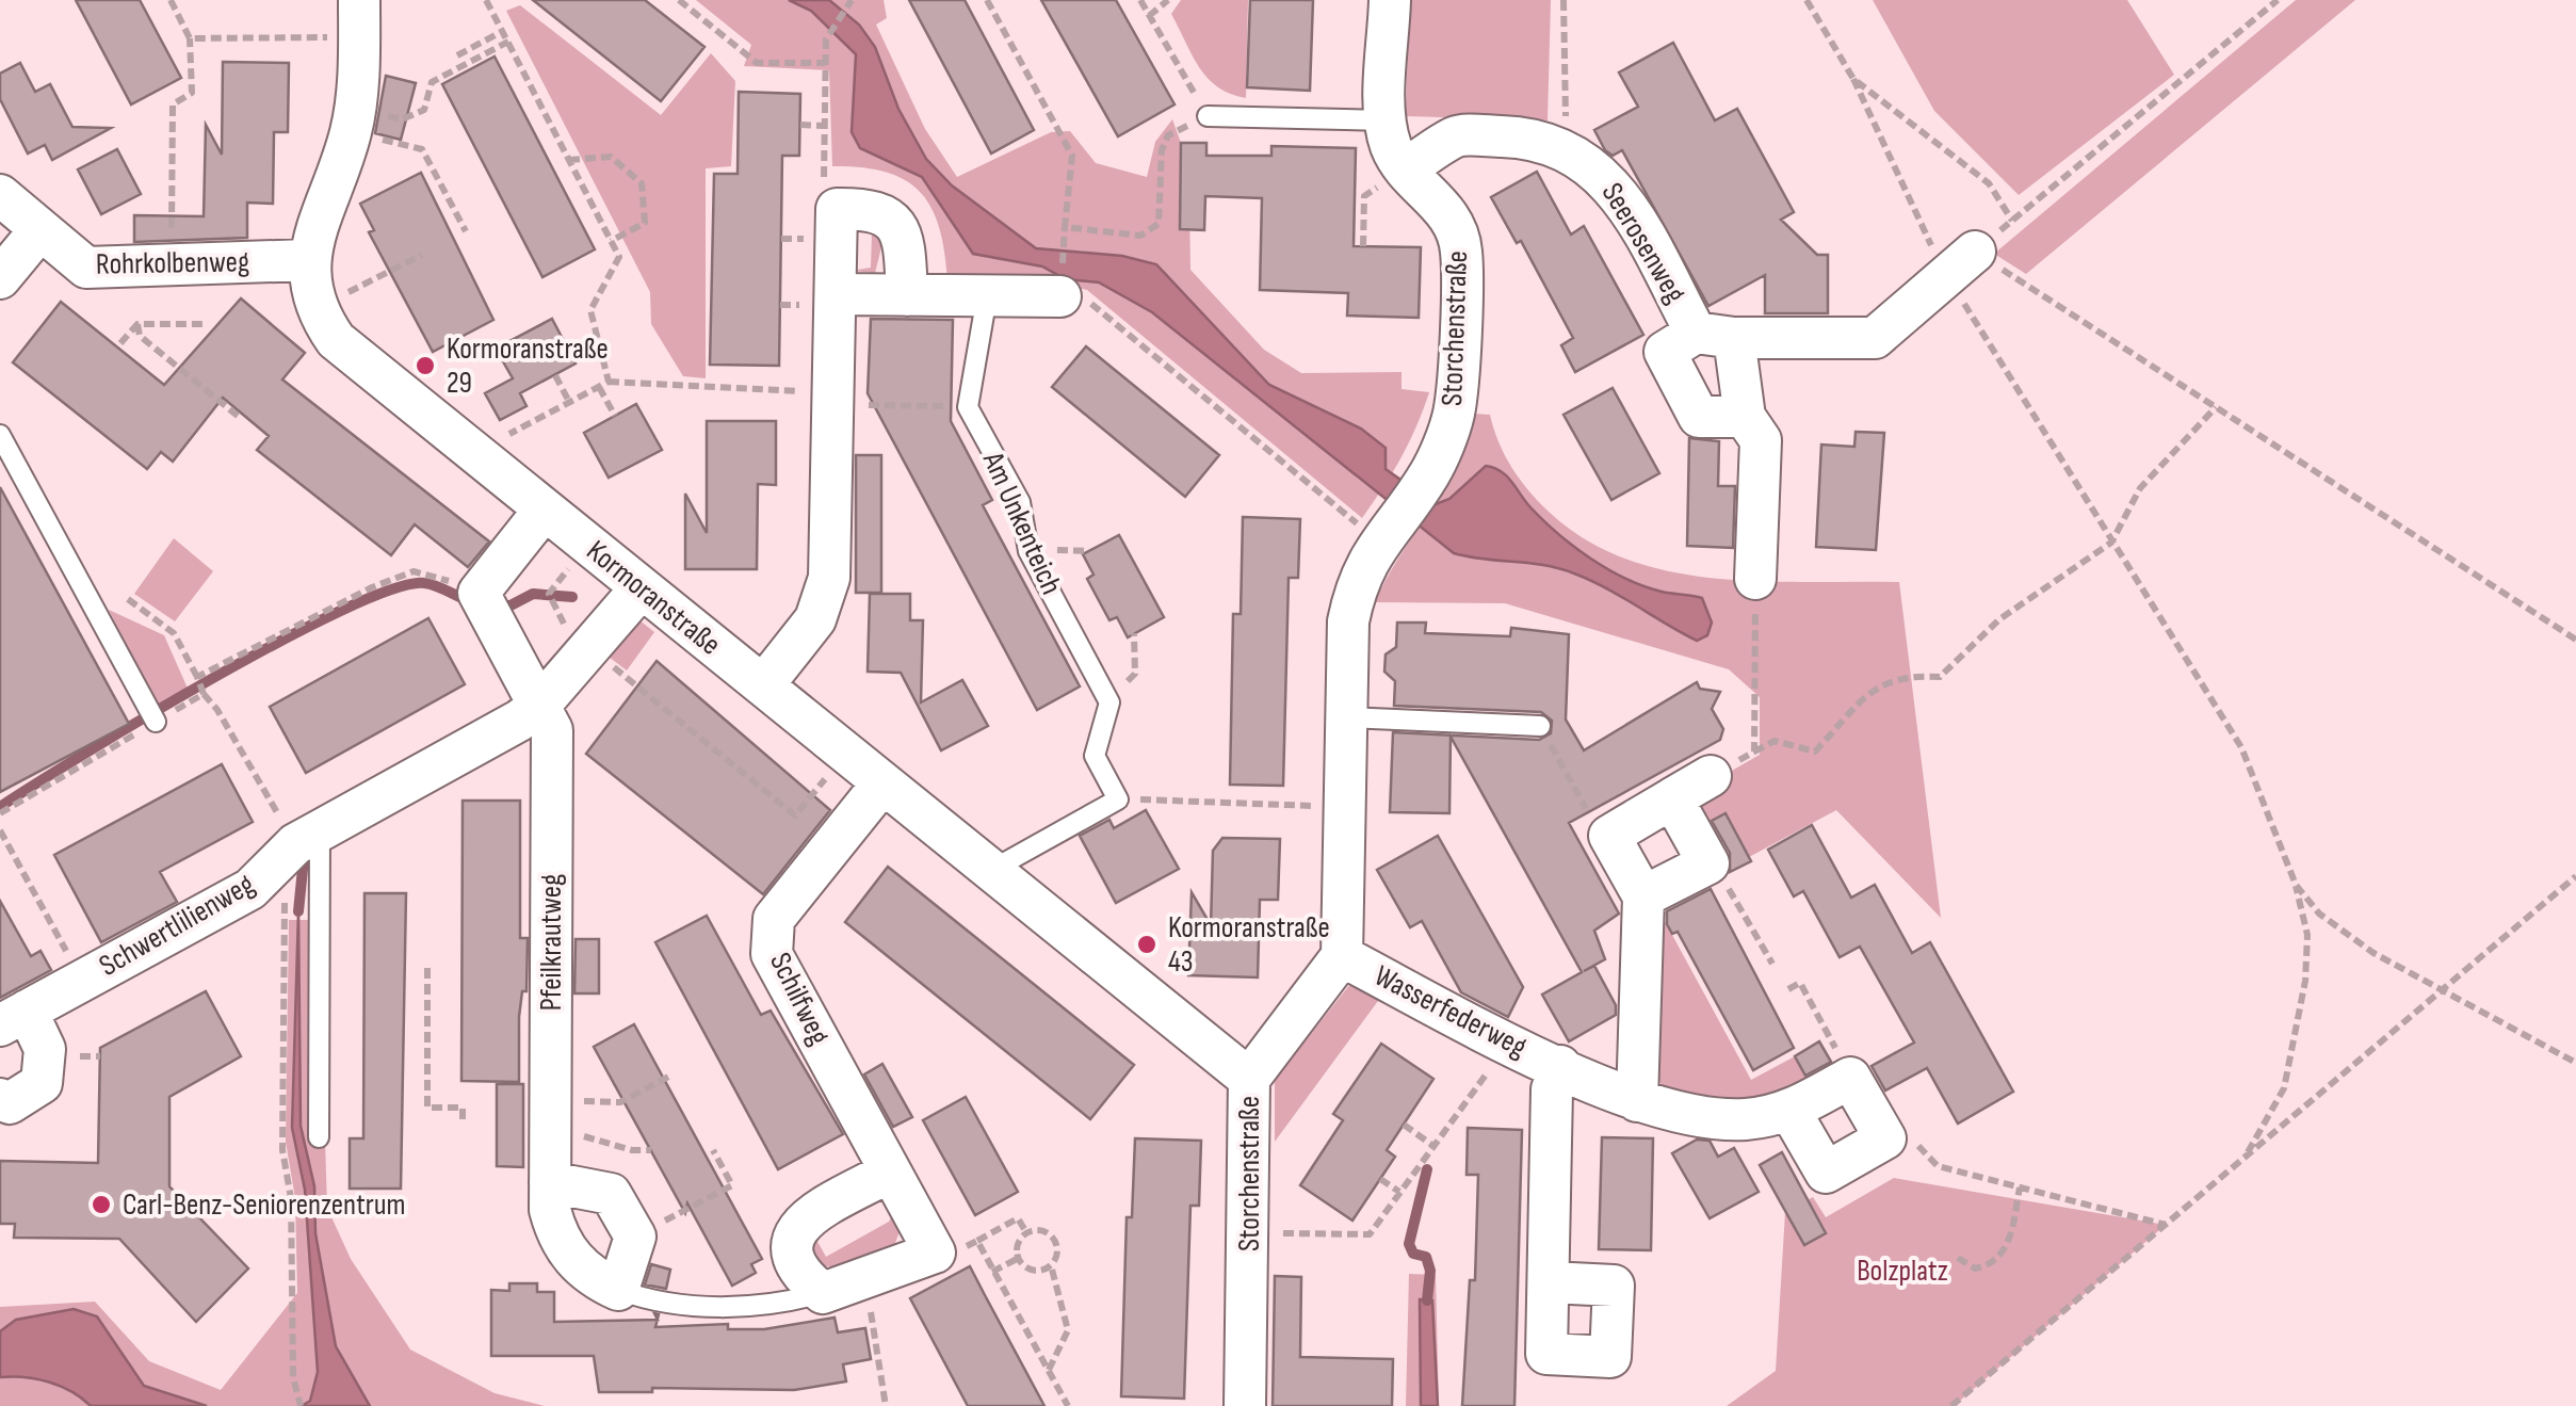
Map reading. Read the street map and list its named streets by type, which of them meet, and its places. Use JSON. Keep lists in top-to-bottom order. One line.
{"streets":{"street":["Seerosenweg","Rohrkolbenweg","Storchenstraße","Kormoranstraße","Schwertlilienweg","Pfeilkrautweg","Schilfweg","Wasserfederweg"],"lane":["Am Unkenteich"]},"crossings":[["Seerosenweg","Storchenstraße"],["Storchenstraße","Kormoranstraße"],["Storchenstraße","Wasserfederweg"],["Kormoranstraße","Schwertlilienweg"],["Kormoranstraße","Schilfweg"],["Schwertlilienweg","Pfeilkrautweg"]],"parks":["Bolzplatz"],"places":["Kormoranstraße 29","Kormoranstraße 43","Carl-Benz-Seniorenzentrum"]}
